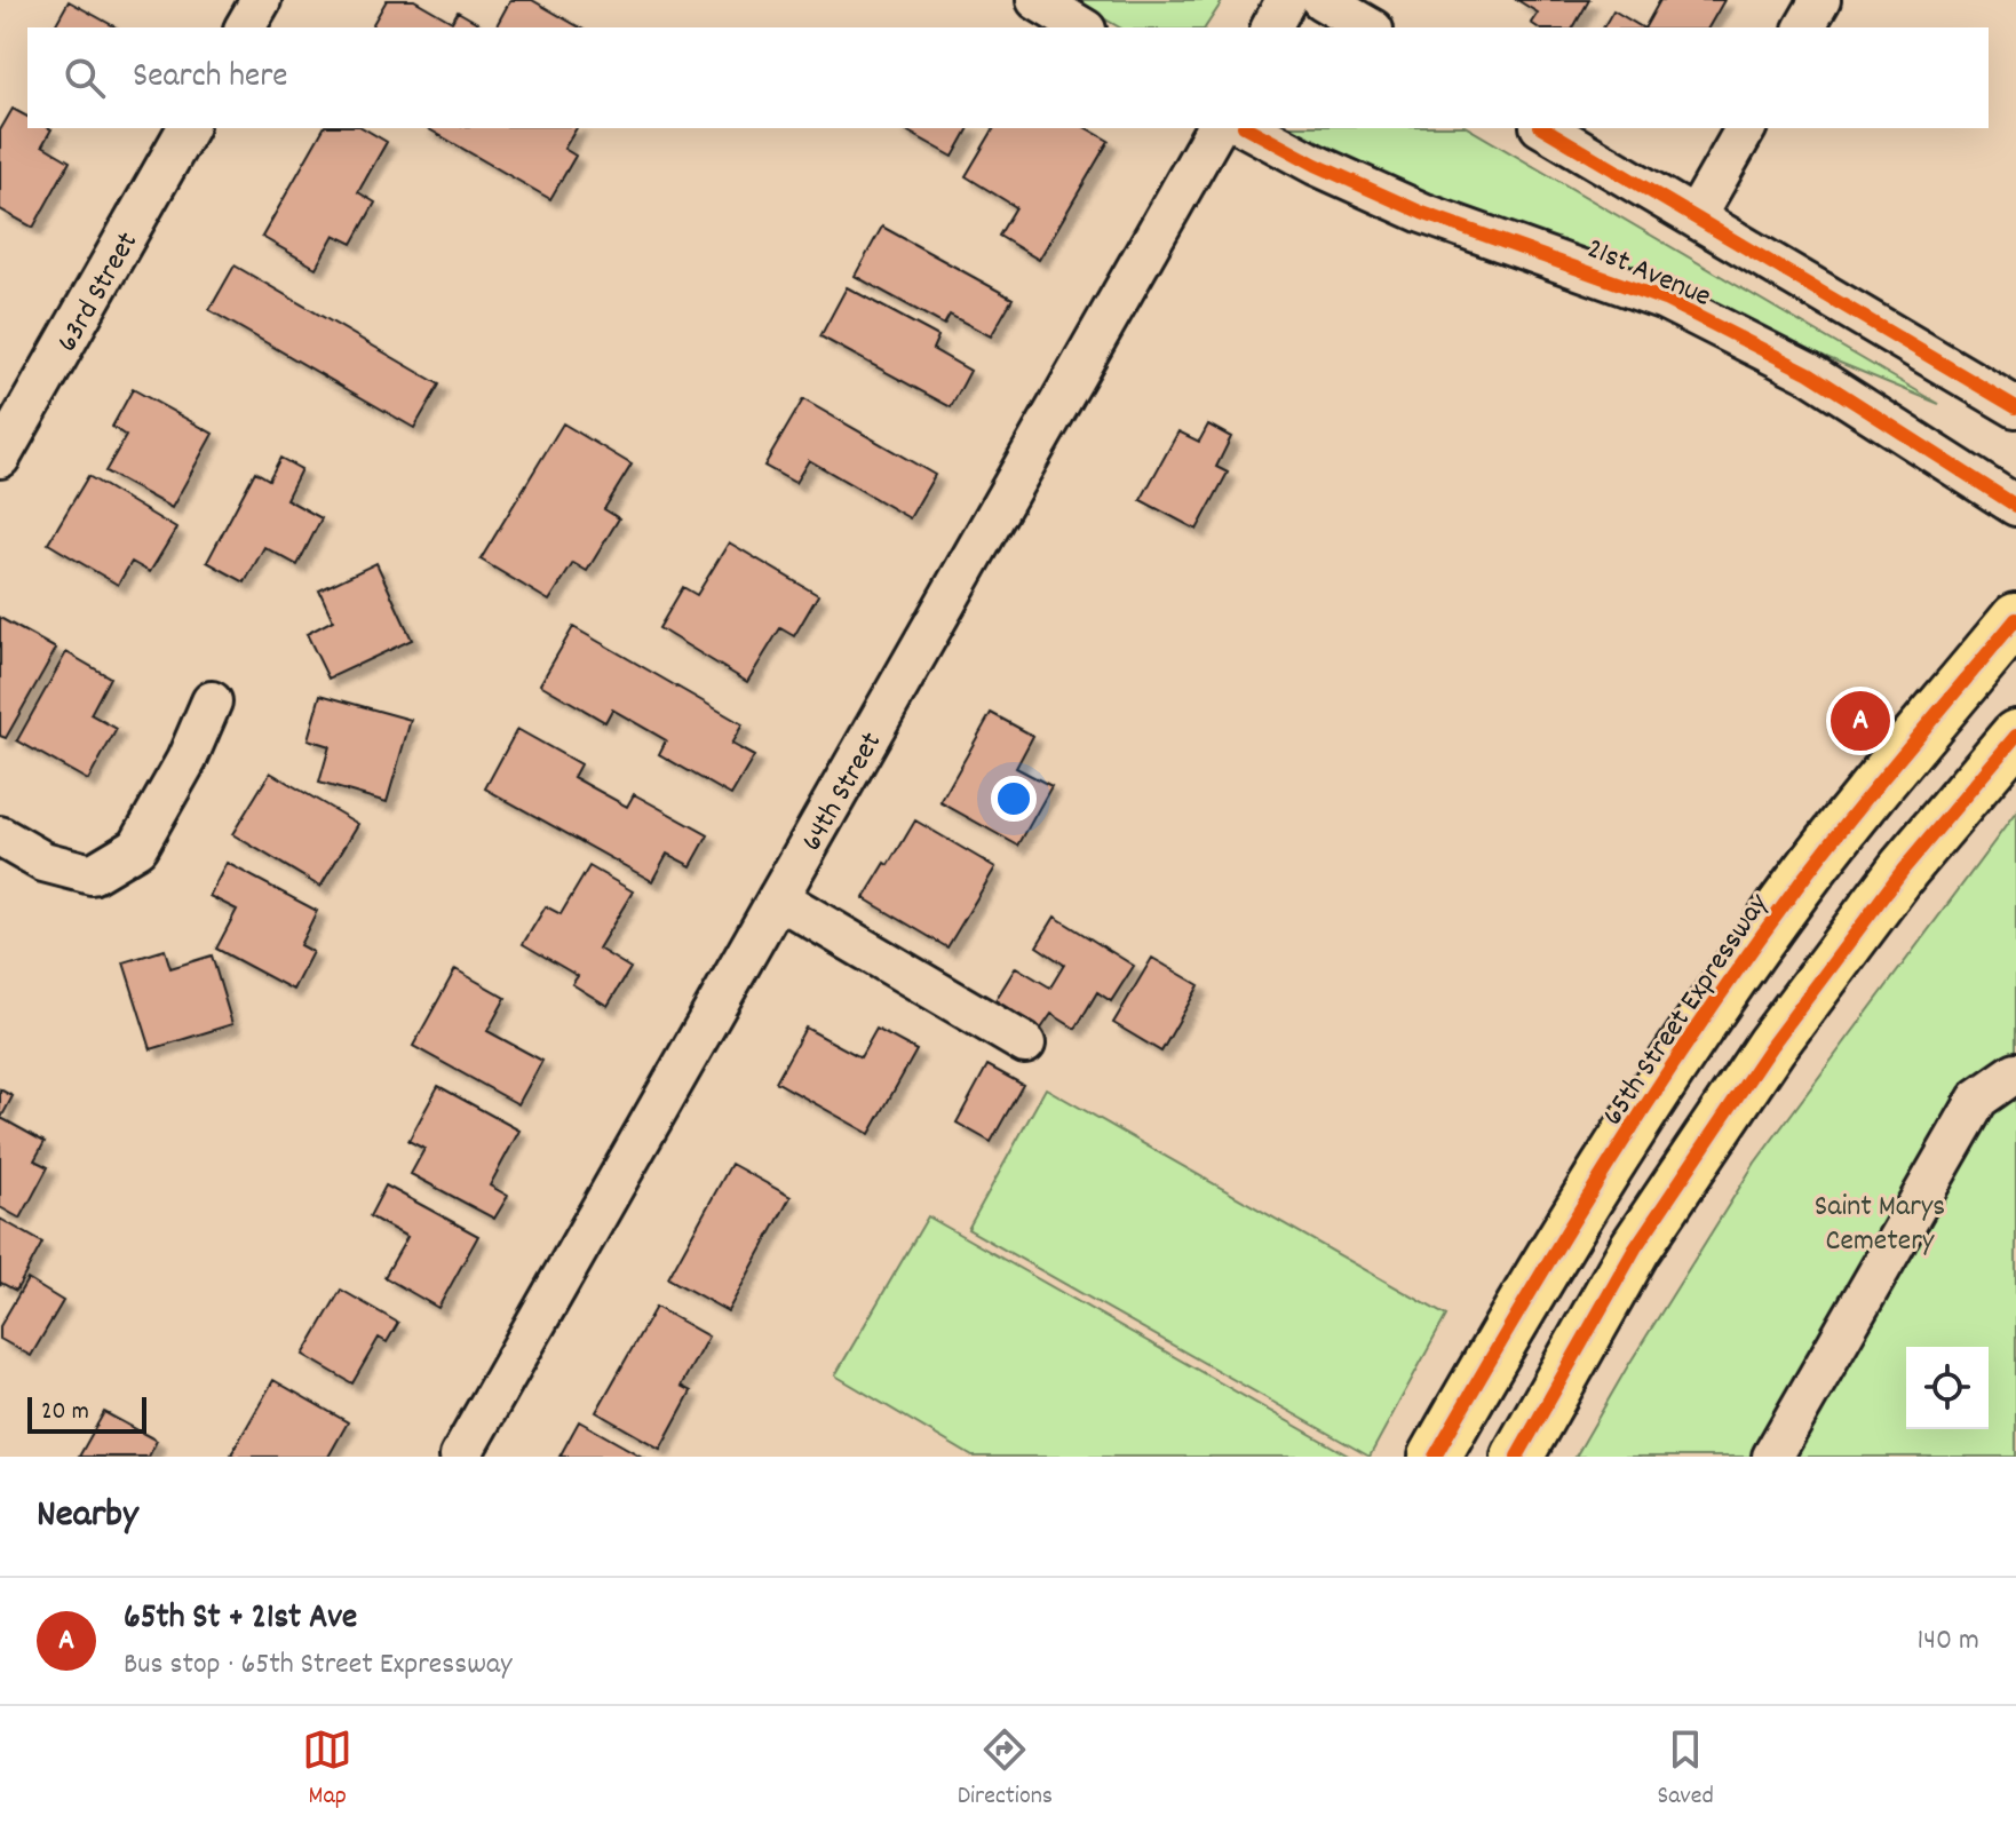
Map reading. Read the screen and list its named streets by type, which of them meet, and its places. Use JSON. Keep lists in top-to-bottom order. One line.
{"streets":{"main road":["65th Street Expressway"],"street":["21st Avenue","63rd Street","64th Street"]},"parks":["Saint Marys Cemetery"],"scale_bar":"20 m","page":{"search":"Search here","pins":"A","scale":"20 m","heading":"Nearby","list":[{"mark":"A","name":"65th St + 21st Ave","note":"Bus stop · 65th Street Expressway","value":"140 m"}],"nav":["Map","Directions","Saved"]}}
